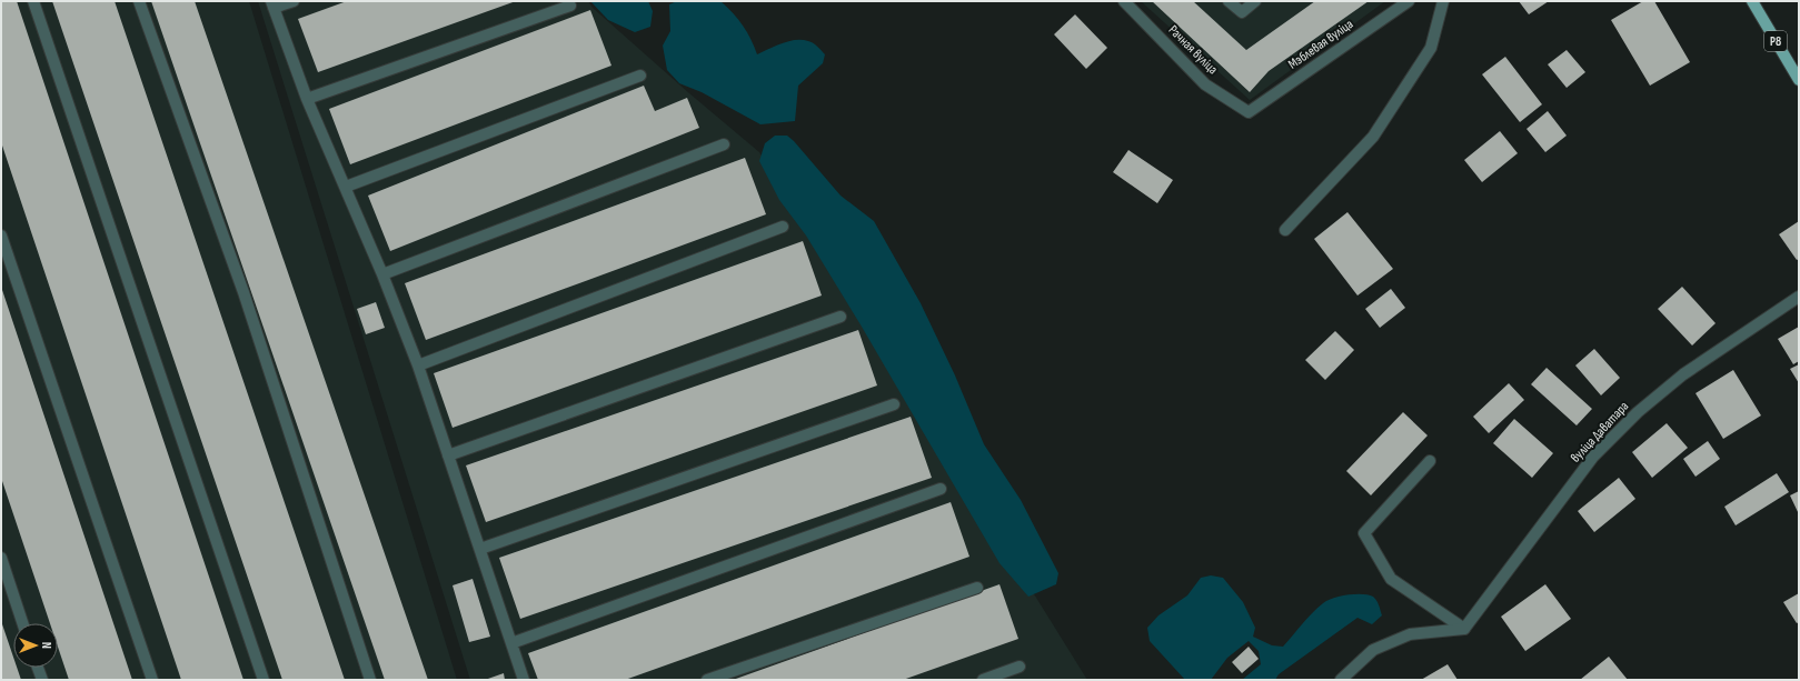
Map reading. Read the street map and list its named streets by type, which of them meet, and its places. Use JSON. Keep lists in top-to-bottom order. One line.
{"streets":{"main road":["Р8"],"street":["Мэблевая вуліца","Рачная вуліца","вуліца Даватара"]},"crossings":[["Мэблевая вуліца","Рачная вуліца"]],"north":"right"}
